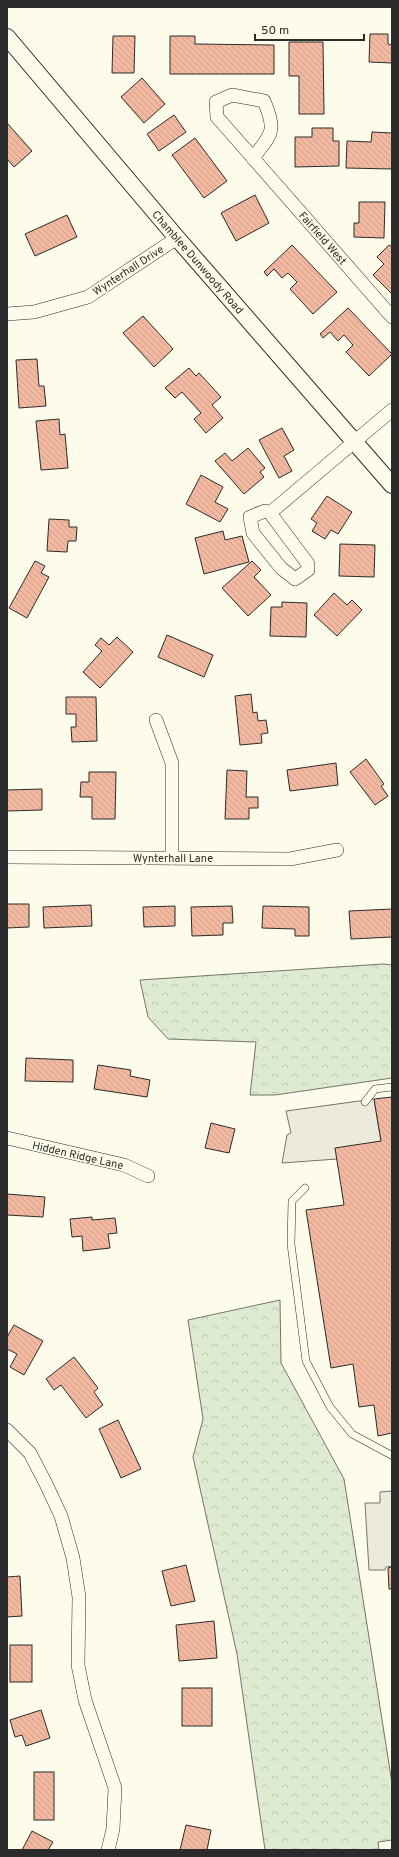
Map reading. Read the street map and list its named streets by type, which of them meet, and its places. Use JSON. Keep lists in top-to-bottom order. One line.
{"streets":{"street":["Fairfield West","Chamblee Dunwoody Road","Wynterhall Drive","Wynterhall Lane","Hidden Ridge Lane"]},"crossings":[["Chamblee Dunwoody Road","Wynterhall Drive"]],"scale_bar":"50 m"}
